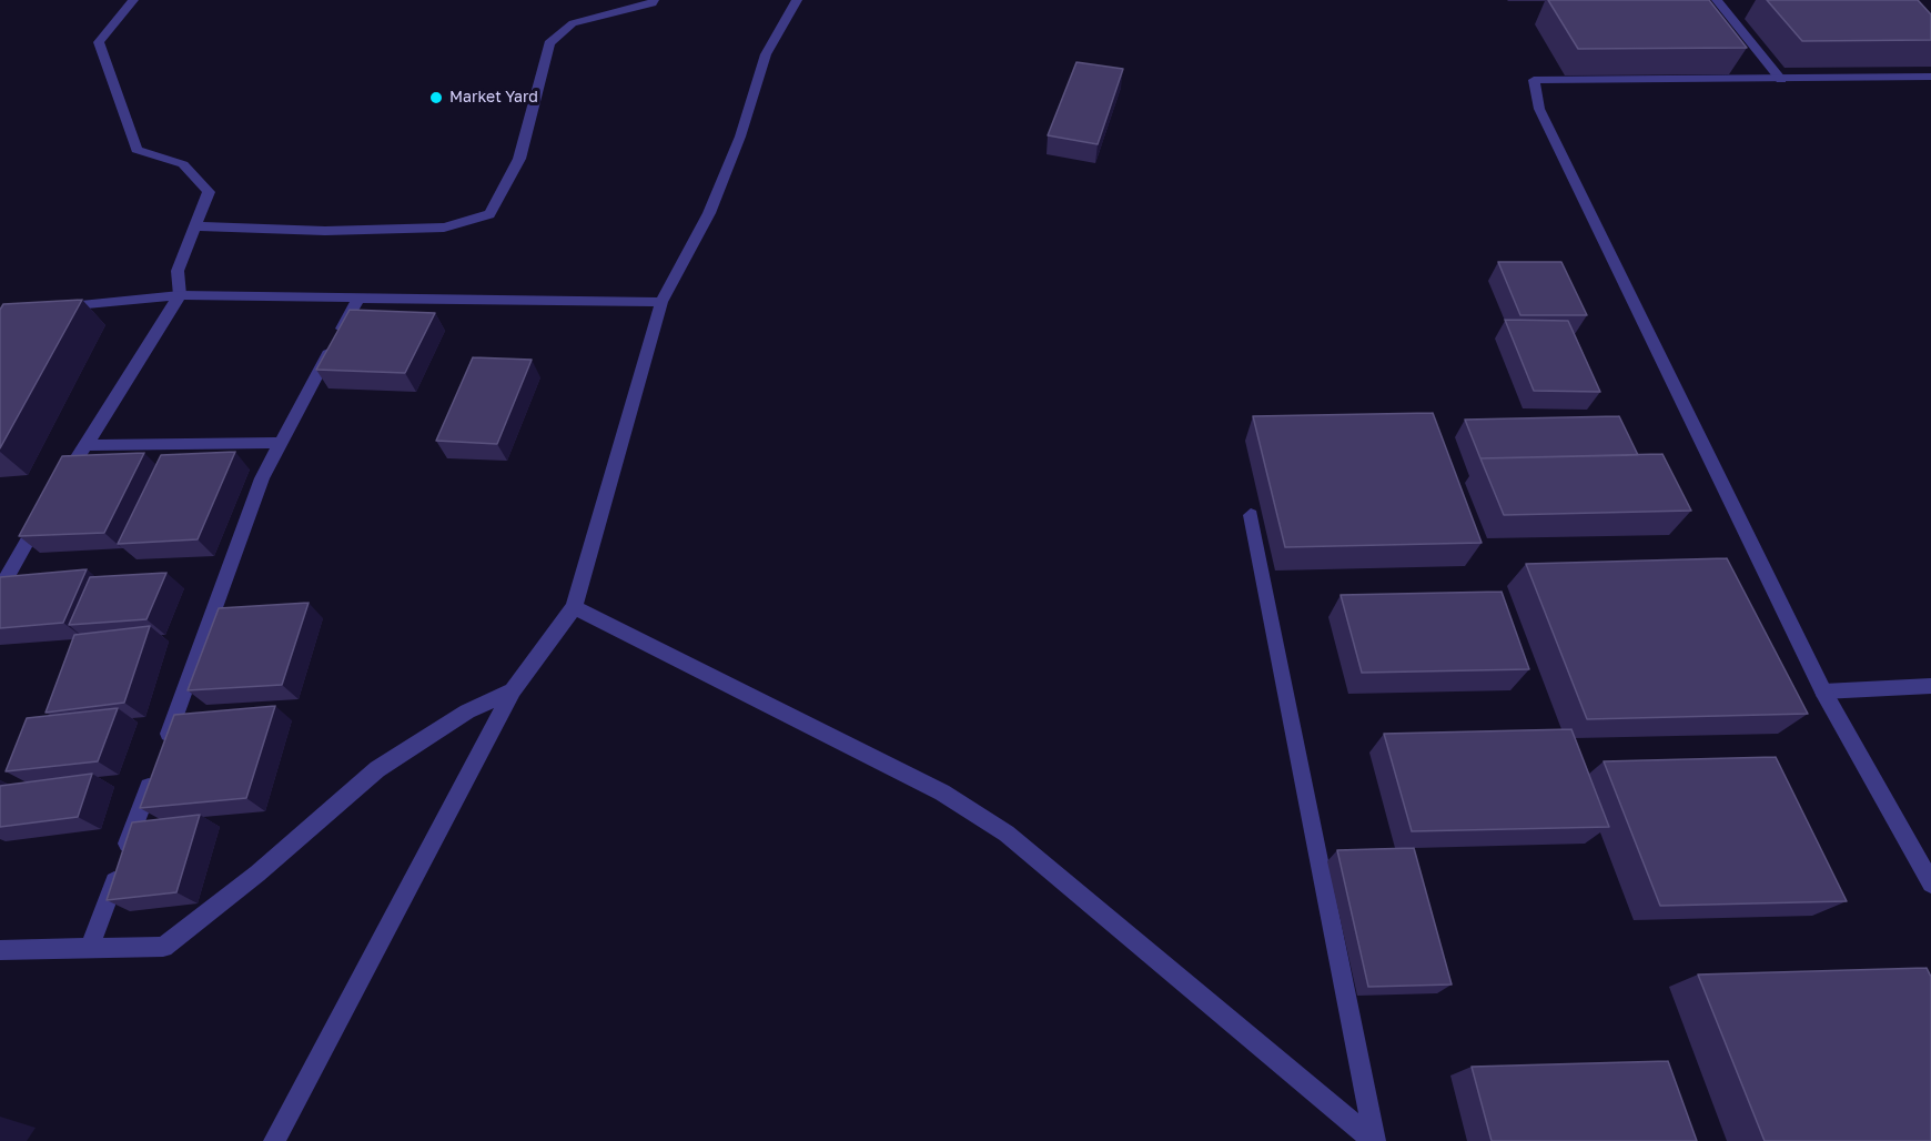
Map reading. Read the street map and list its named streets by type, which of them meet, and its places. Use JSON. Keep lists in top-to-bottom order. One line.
{"places":["Market Yard"]}
